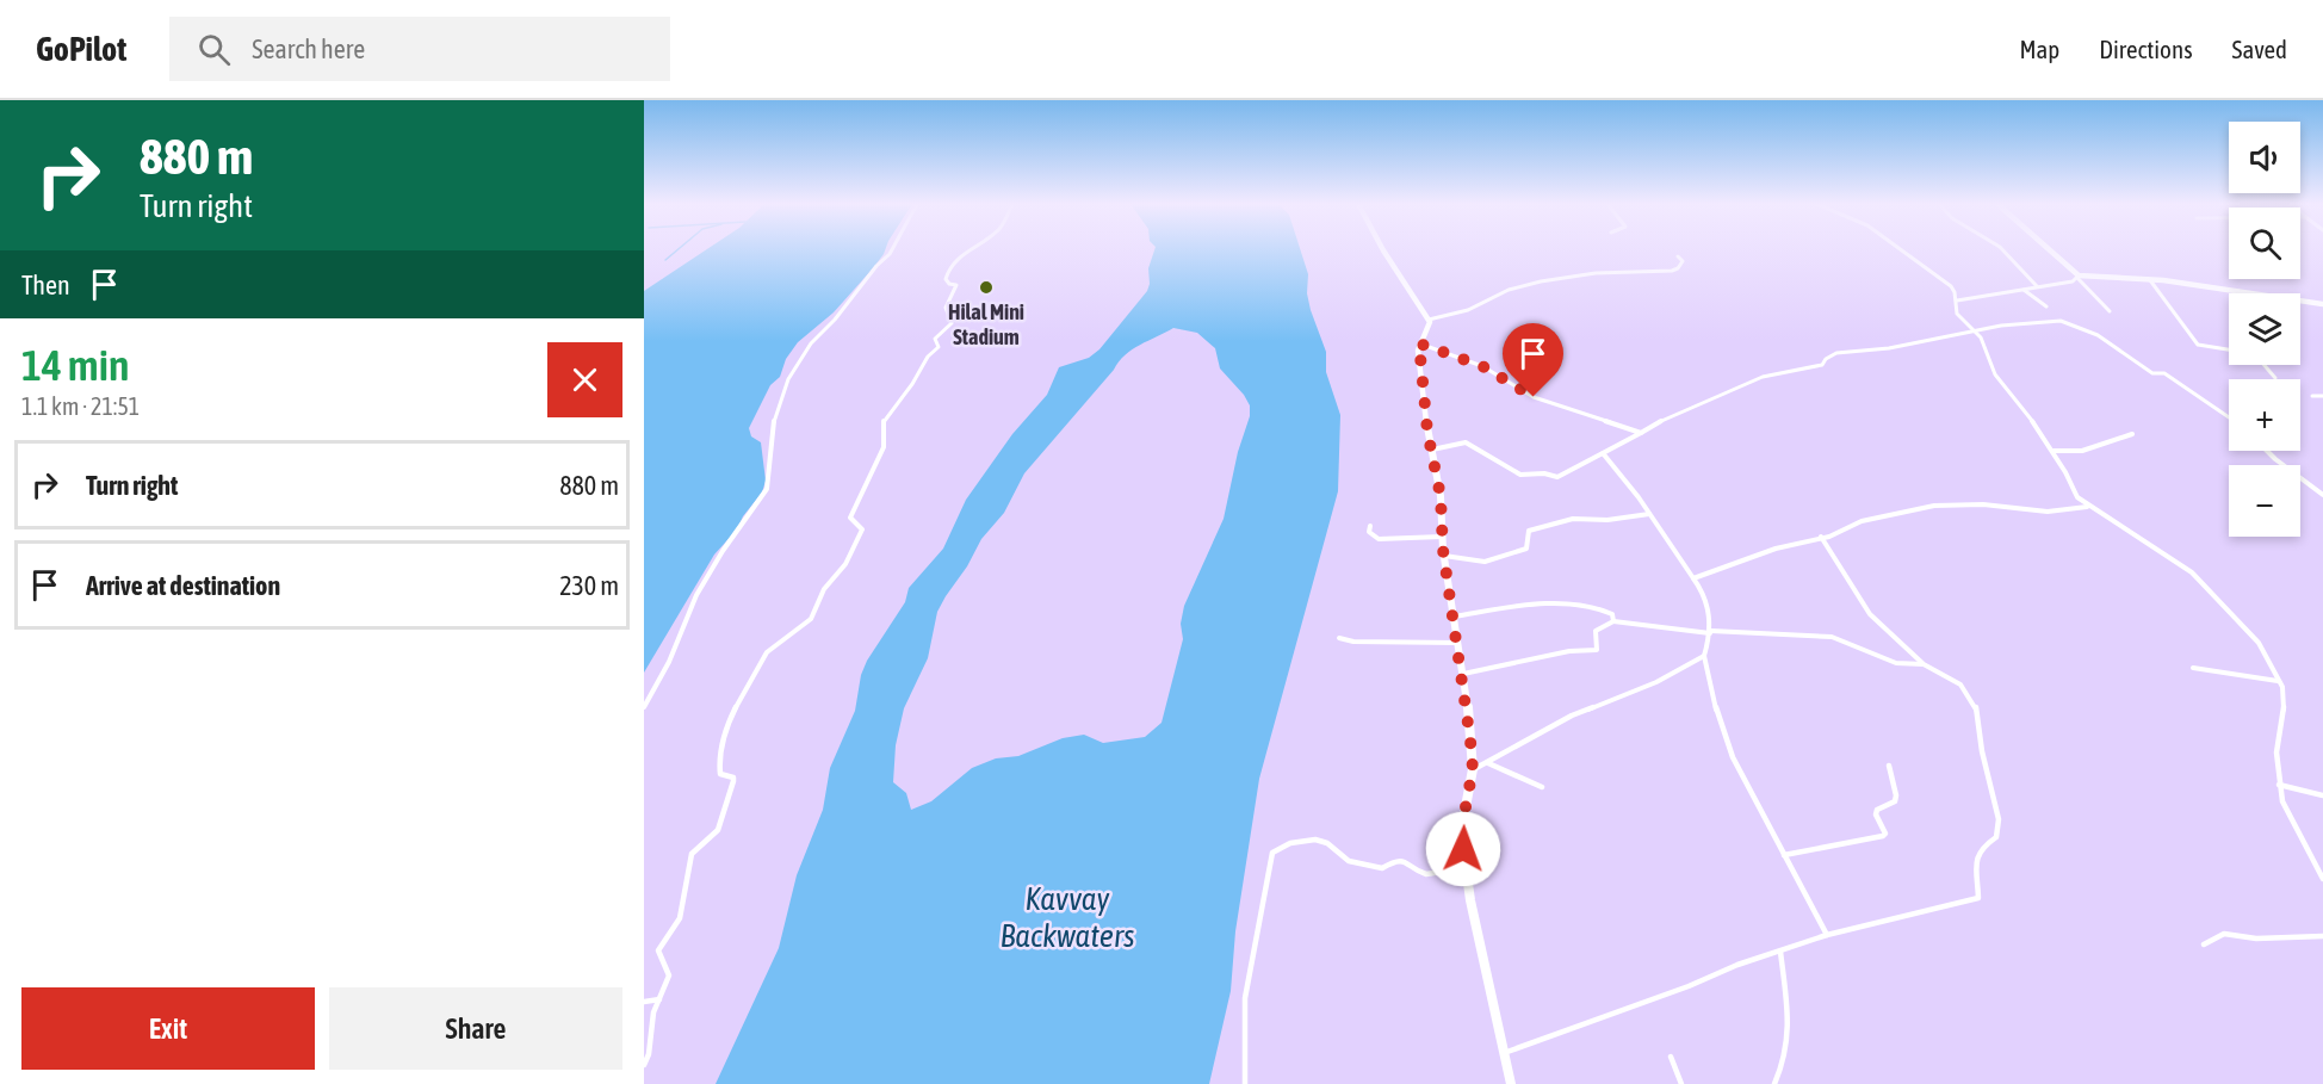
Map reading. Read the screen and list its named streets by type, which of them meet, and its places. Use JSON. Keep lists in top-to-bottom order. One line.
{"water":["Kavvay Backwaters"],"places":["Hilal Mini Stadium"],"page":{"header":"GoPilot","search":"Search here","nav":["Map","Directions","Saved"],"turn":["880 m","Turn right"],"map_buttons":["+","−"],"then":"Then","heading":["14 min","1.1 km · 21:51"],"list":[{"name":"Turn right","value":"880 m"},{"name":"Arrive at destination","value":"230 m"}],"buttons":["Exit","Share"]}}
